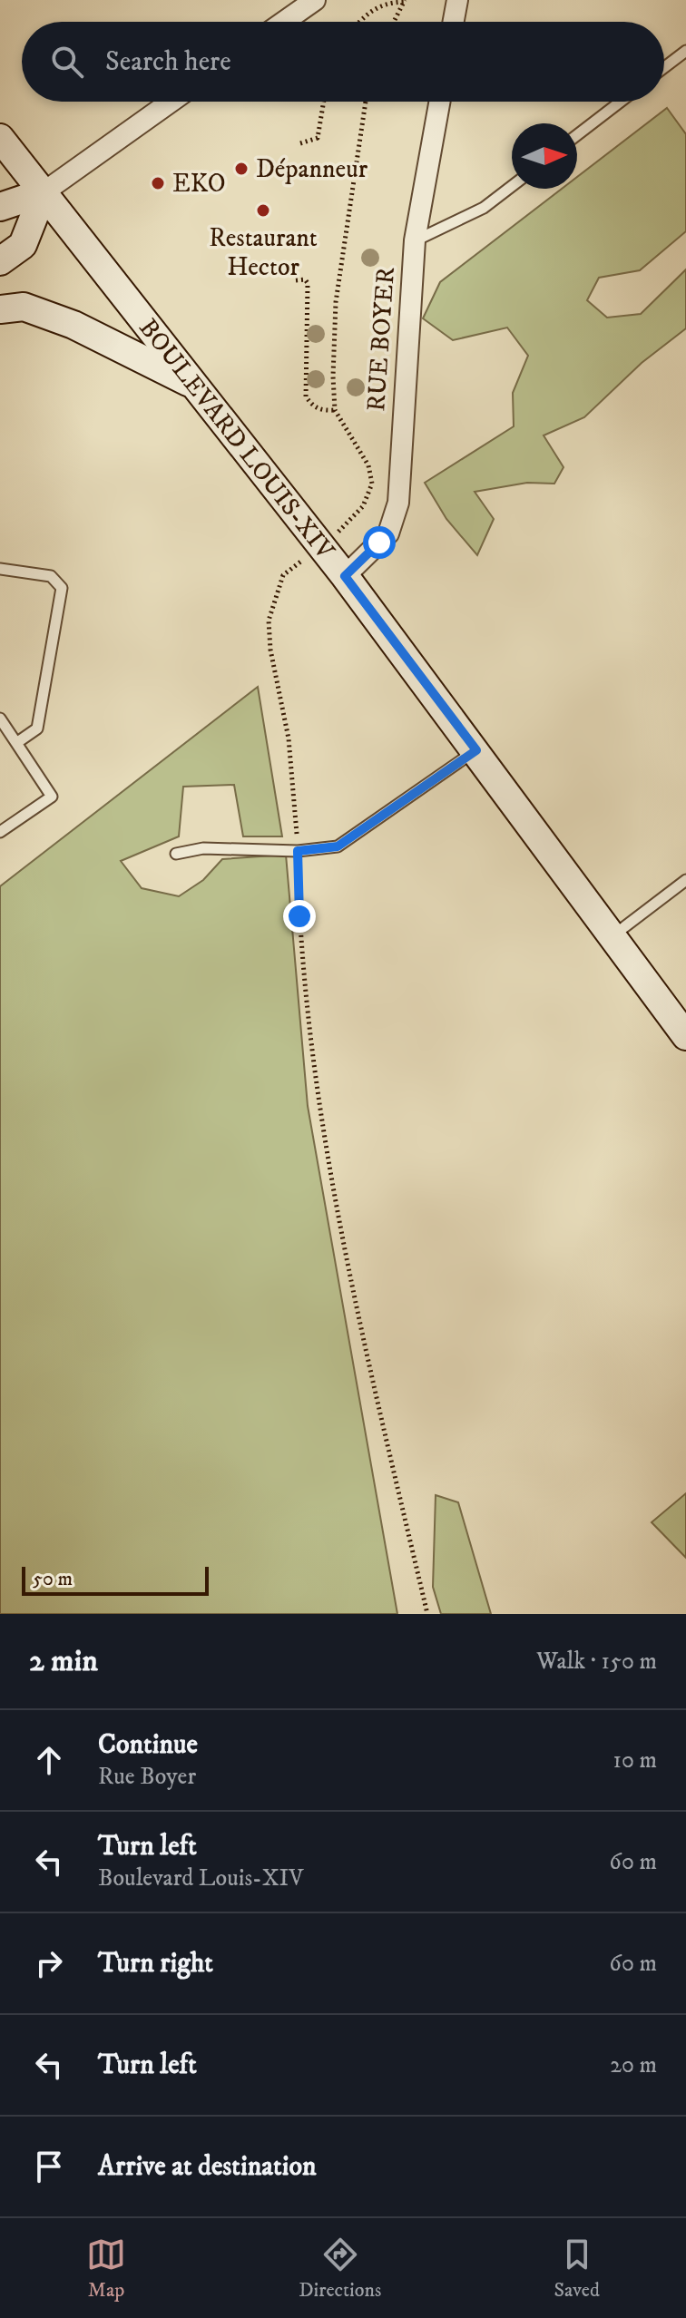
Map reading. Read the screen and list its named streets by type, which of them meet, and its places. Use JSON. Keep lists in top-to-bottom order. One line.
{"streets":{"main road":["BOULEVARD LOUIS-XIV"],"street":["RUE BOYER"]},"crossings":[["RUE BOYER","BOULEVARD LOUIS-XIV"]],"places":["Dépanneur","EKO","Restaurant Hector"],"scale_bar":"50 m","north":"right","page":{"search":"Search here","scale":"50 m","heading":["2 min","Walk · 150 m"],"list":[["Continue","Rue Boyer","10 m"],["Turn left","Boulevard Louis-XIV","60 m"],["Turn right","60 m"],["Turn left","20 m"],"Arrive at destination"],"nav":["Map","Directions","Saved"]}}
